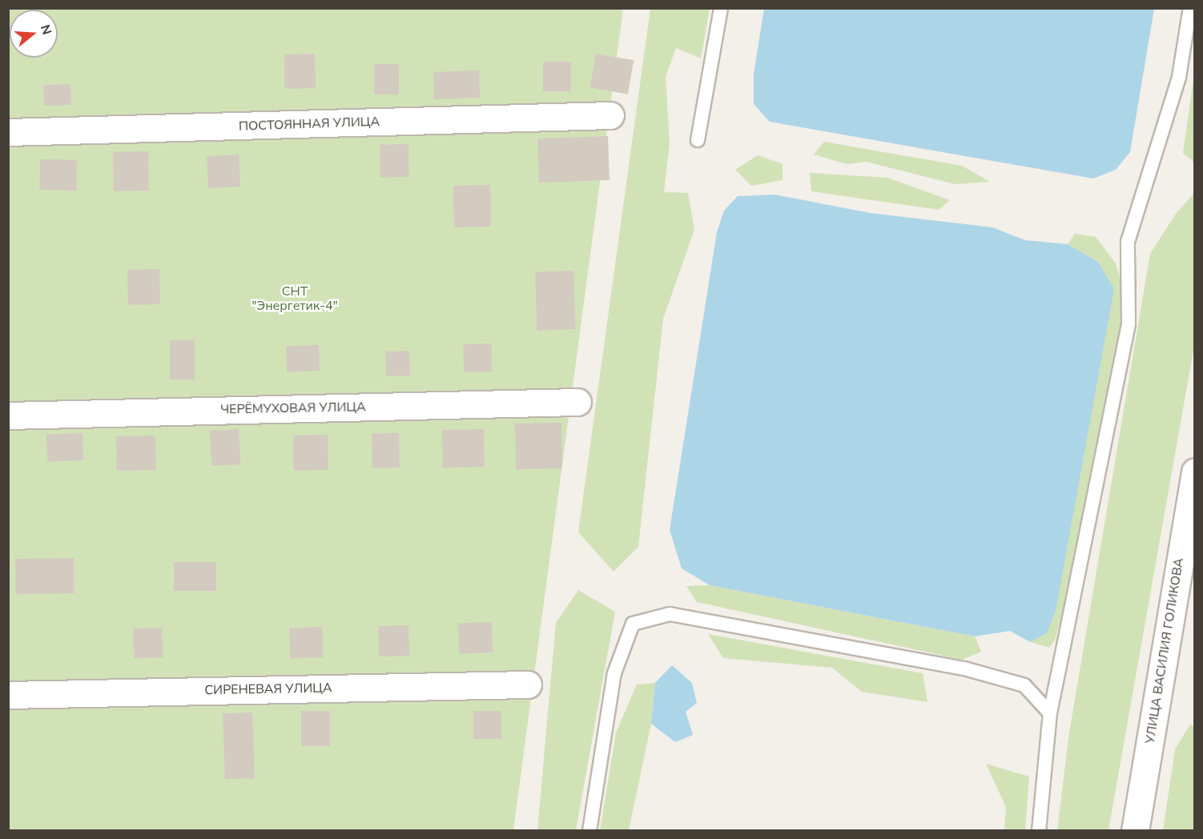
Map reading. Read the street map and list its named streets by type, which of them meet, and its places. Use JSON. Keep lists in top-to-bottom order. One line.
{"streets":{"street":["ПОСТОЯННАЯ УЛИЦА","ЧЕРЁМУХОВАЯ УЛИЦА","УЛИЦА ВАСИЛИЯ ГОЛИКОВА","СИРЕНЕВАЯ УЛИЦА"]},"parks":["СНТ \"Энергетик-4\""],"north":"right"}
